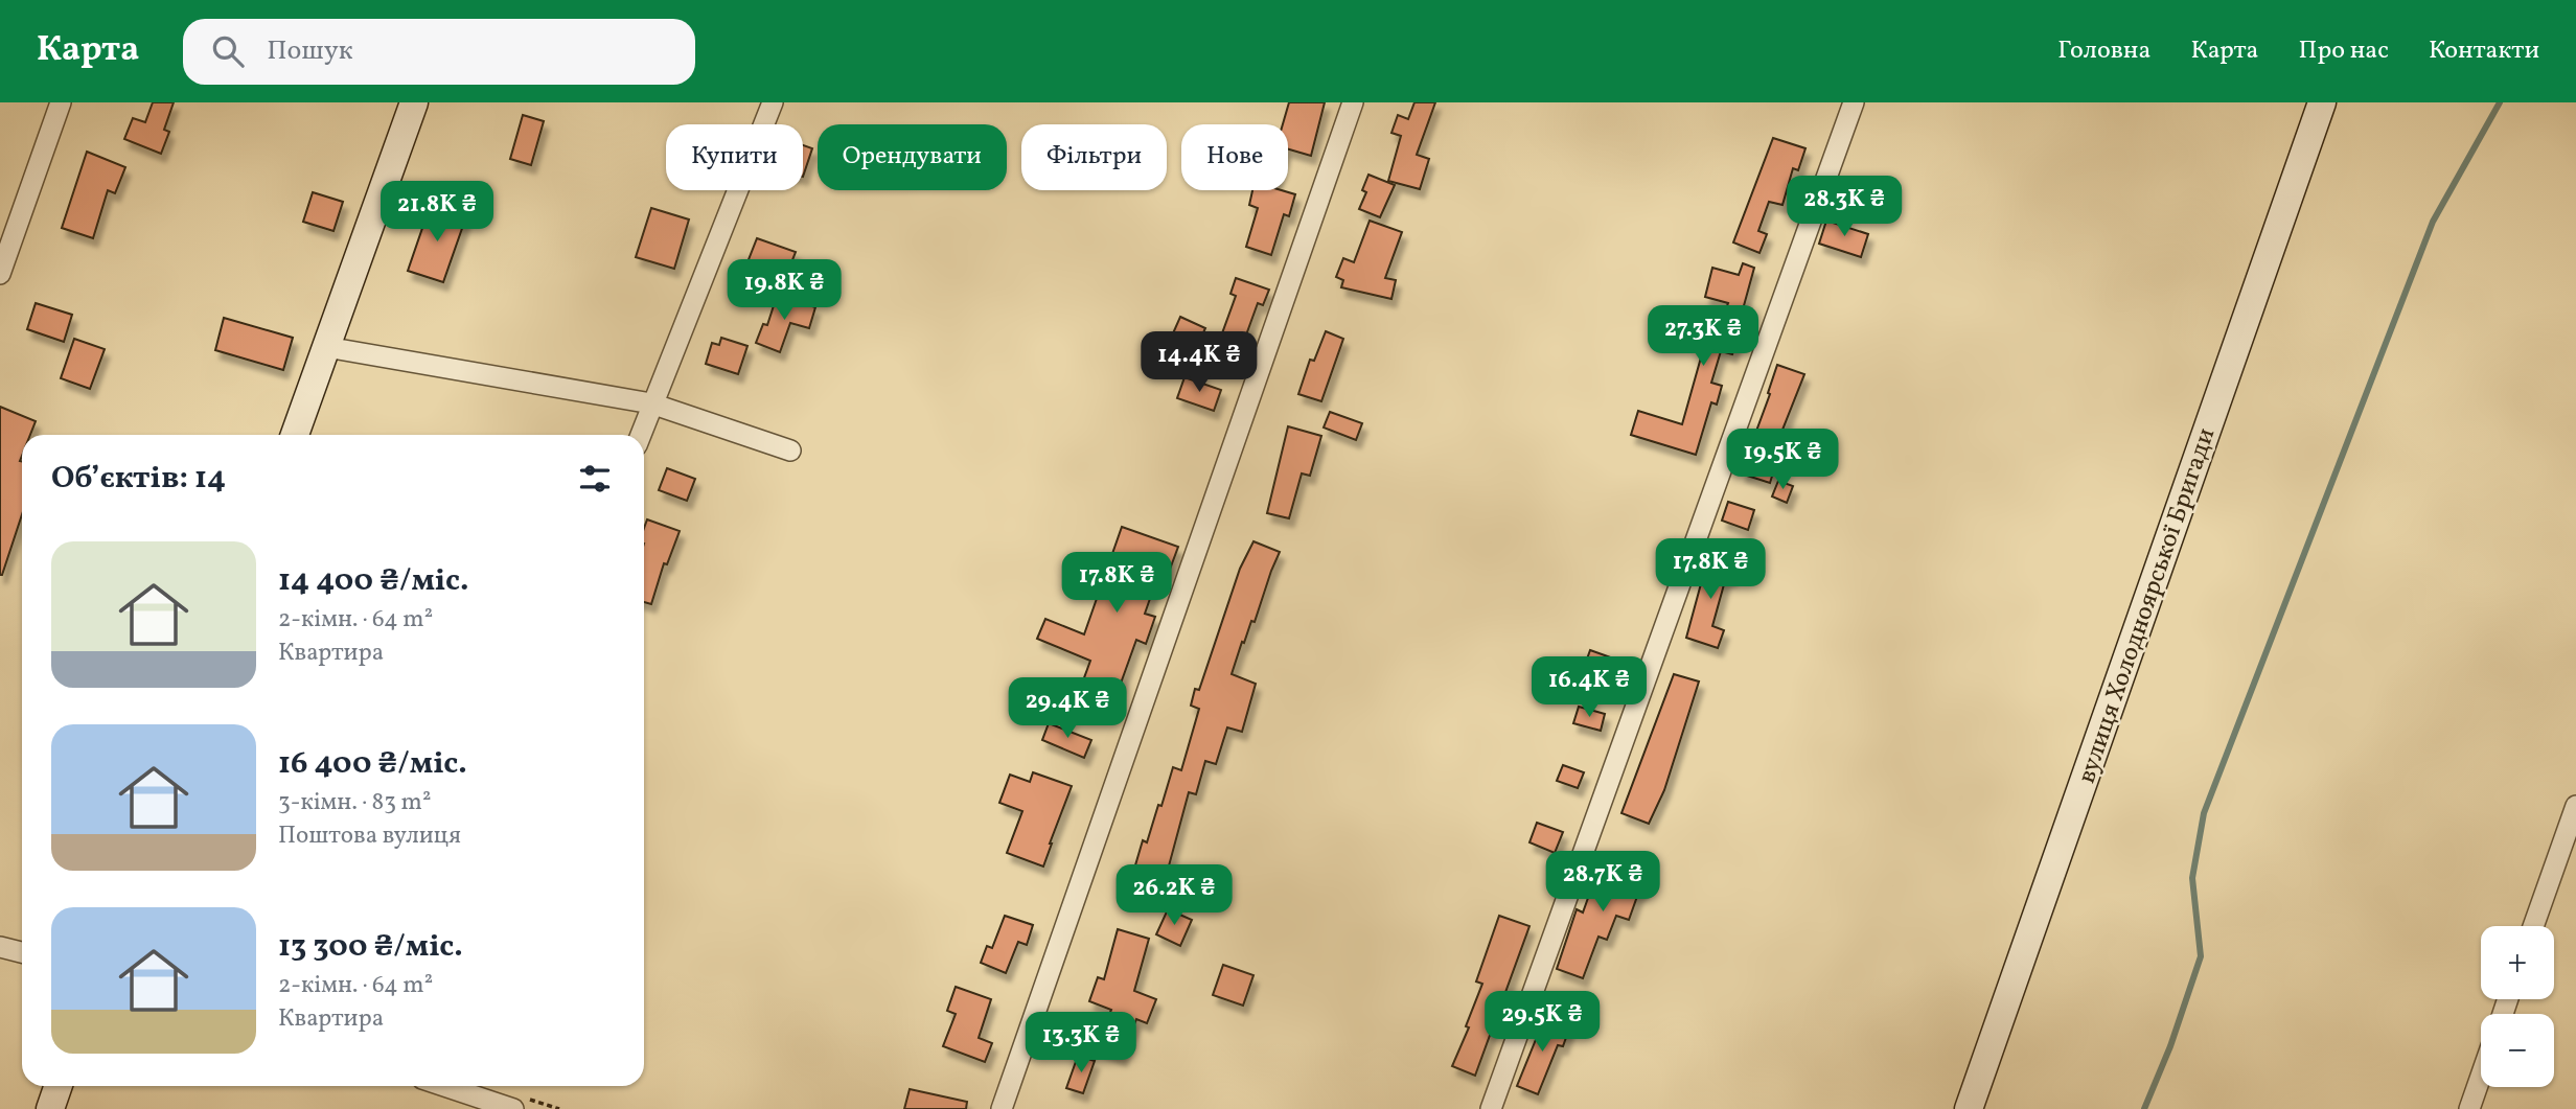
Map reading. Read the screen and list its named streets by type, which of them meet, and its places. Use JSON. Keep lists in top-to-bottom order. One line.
{"streets":{"street":["вулиця Холодноярської Бригади"]},"page":{"header":"Карта","search":"Пошук","nav":["Головна","Карта","Про нас","Контакти"],"chip":["Купити","Орендувати","Фільтри","Нове"],"price":["28.3K ₴","21.8K ₴","19.8K ₴","27.3K ₴","14.4K ₴","19.5K ₴","17.8K ₴","17.8K ₴","16.4K ₴","29.4K ₴","28.7K ₴","26.2K ₴","29.5K ₴","13.3K ₴"],"heading":"Об’єктів: 14","list":[{"name":"14 400 ₴/міс.","note":"2-кімн. · 64 m² · Квартира"},{"name":"16 400 ₴/міс.","note":"3-кімн. · 83 m² · Поштова вулиця"},{"name":"13 300 ₴/міс.","note":"2-кімн. · 64 m² · Квартира"}],"map_buttons":["+","−"]}}
